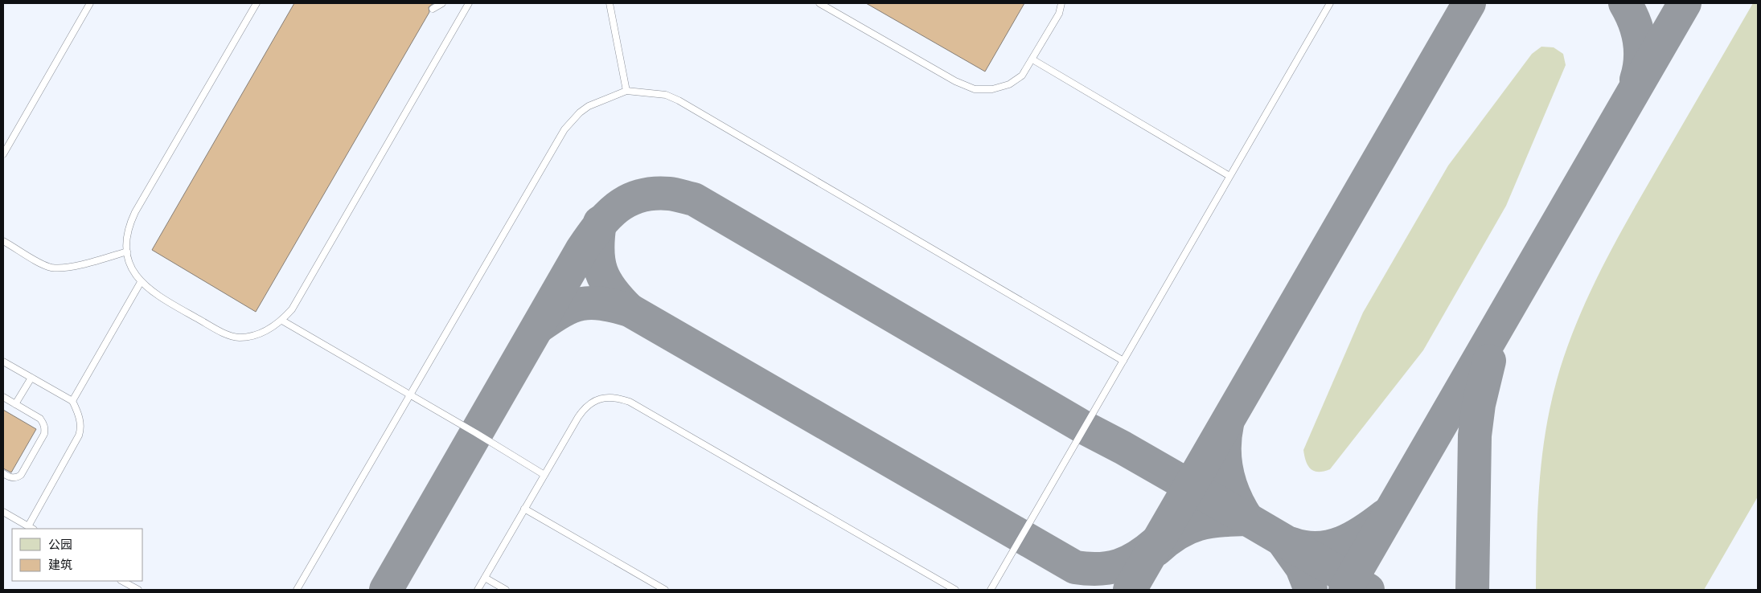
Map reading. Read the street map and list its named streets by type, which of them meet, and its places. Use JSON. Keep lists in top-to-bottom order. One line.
{"legend":["公园","建筑"]}
